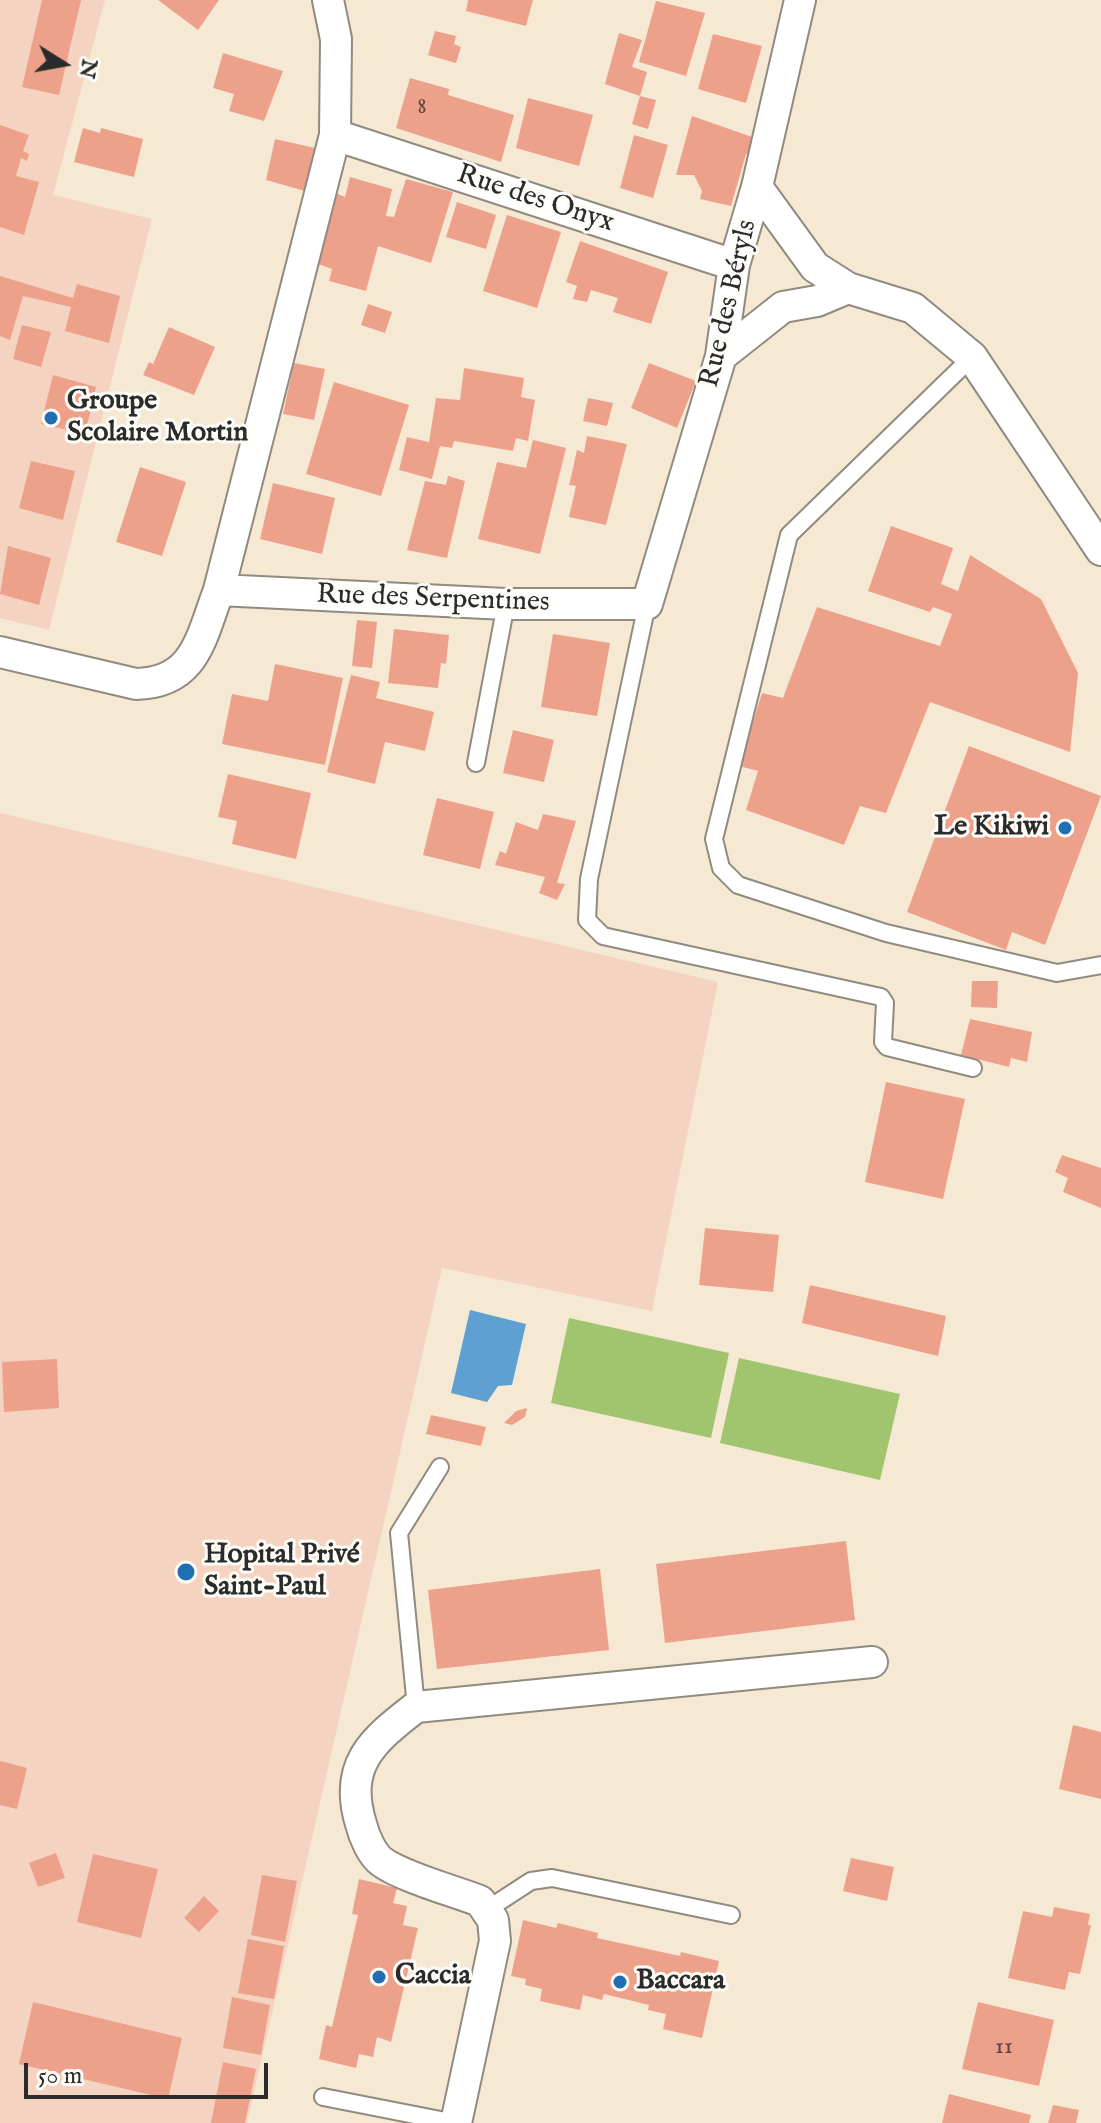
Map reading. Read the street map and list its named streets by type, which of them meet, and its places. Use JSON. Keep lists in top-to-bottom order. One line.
{"streets":{"street":["Rue des Onyx","Rue des Béryls","Rue des Serpentines"]},"crossings":[["Rue des Onyx","Rue des Béryls"],["Rue des Béryls","Rue des Serpentines"]],"places":["Groupe Scolaire Mortin","Le Kikiwi","Hopital Privé Saint-Paul","Caccia","Baccara"],"house_numbers":["8","11"],"scale_bar":"50 m","north":"right"}
